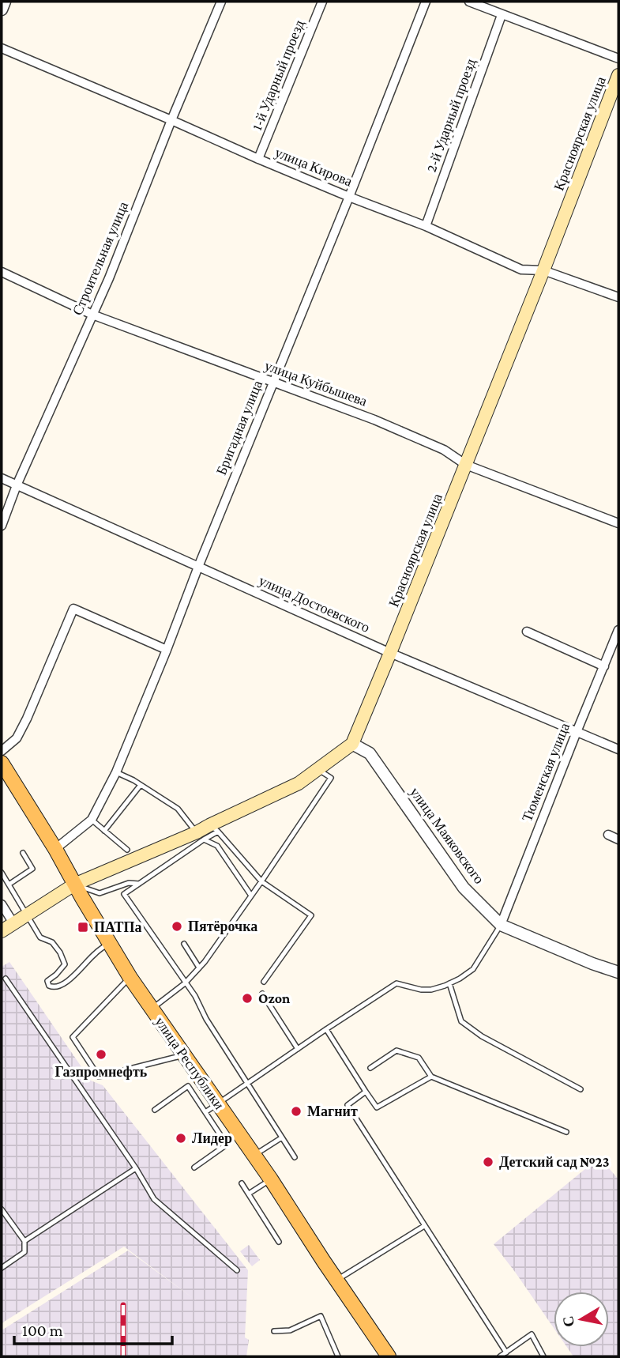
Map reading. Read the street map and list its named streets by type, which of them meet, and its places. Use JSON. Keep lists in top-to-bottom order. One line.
{"streets":{"main road":["Красноярская улица","улица Республики"],"street":["1-й Ударный проезд","2-й Ударный проезд","улица Кирова","Строительная улица","улица Куйбышева","Бригадная улица","улица Достоевского","Тюменская улица","улица Маяковского"]},"crossings":[["1-й Ударный проезд","улица Кирова"],["2-й Ударный проезд","улица Кирова"],["Красноярская улица","улица Кирова"],["Красноярская улица","улица Куйбышева"],["Красноярская улица","улица Достоевского"],["Красноярская улица","улица Маяковского"],["улица Кирова","Строительная улица"],["улица Кирова","Бригадная улица"],["Строительная улица","улица Куйбышева"],["Строительная улица","улица Достоевского"],["улица Куйбышева","Бригадная улица"],["Бригадная улица","улица Достоевского"],["Бригадная улица","улица Республики"],["улица Достоевского","Тюменская улица"],["Тюменская улица","улица Маяковского"]],"places":{"other":["Пятёрочка","Ozon","Газпромнефть","Магнит","Лидер","Детский сад №23"],"transit":["ПАТПа"]},"scale_bar":"100 m","north":"left"}
